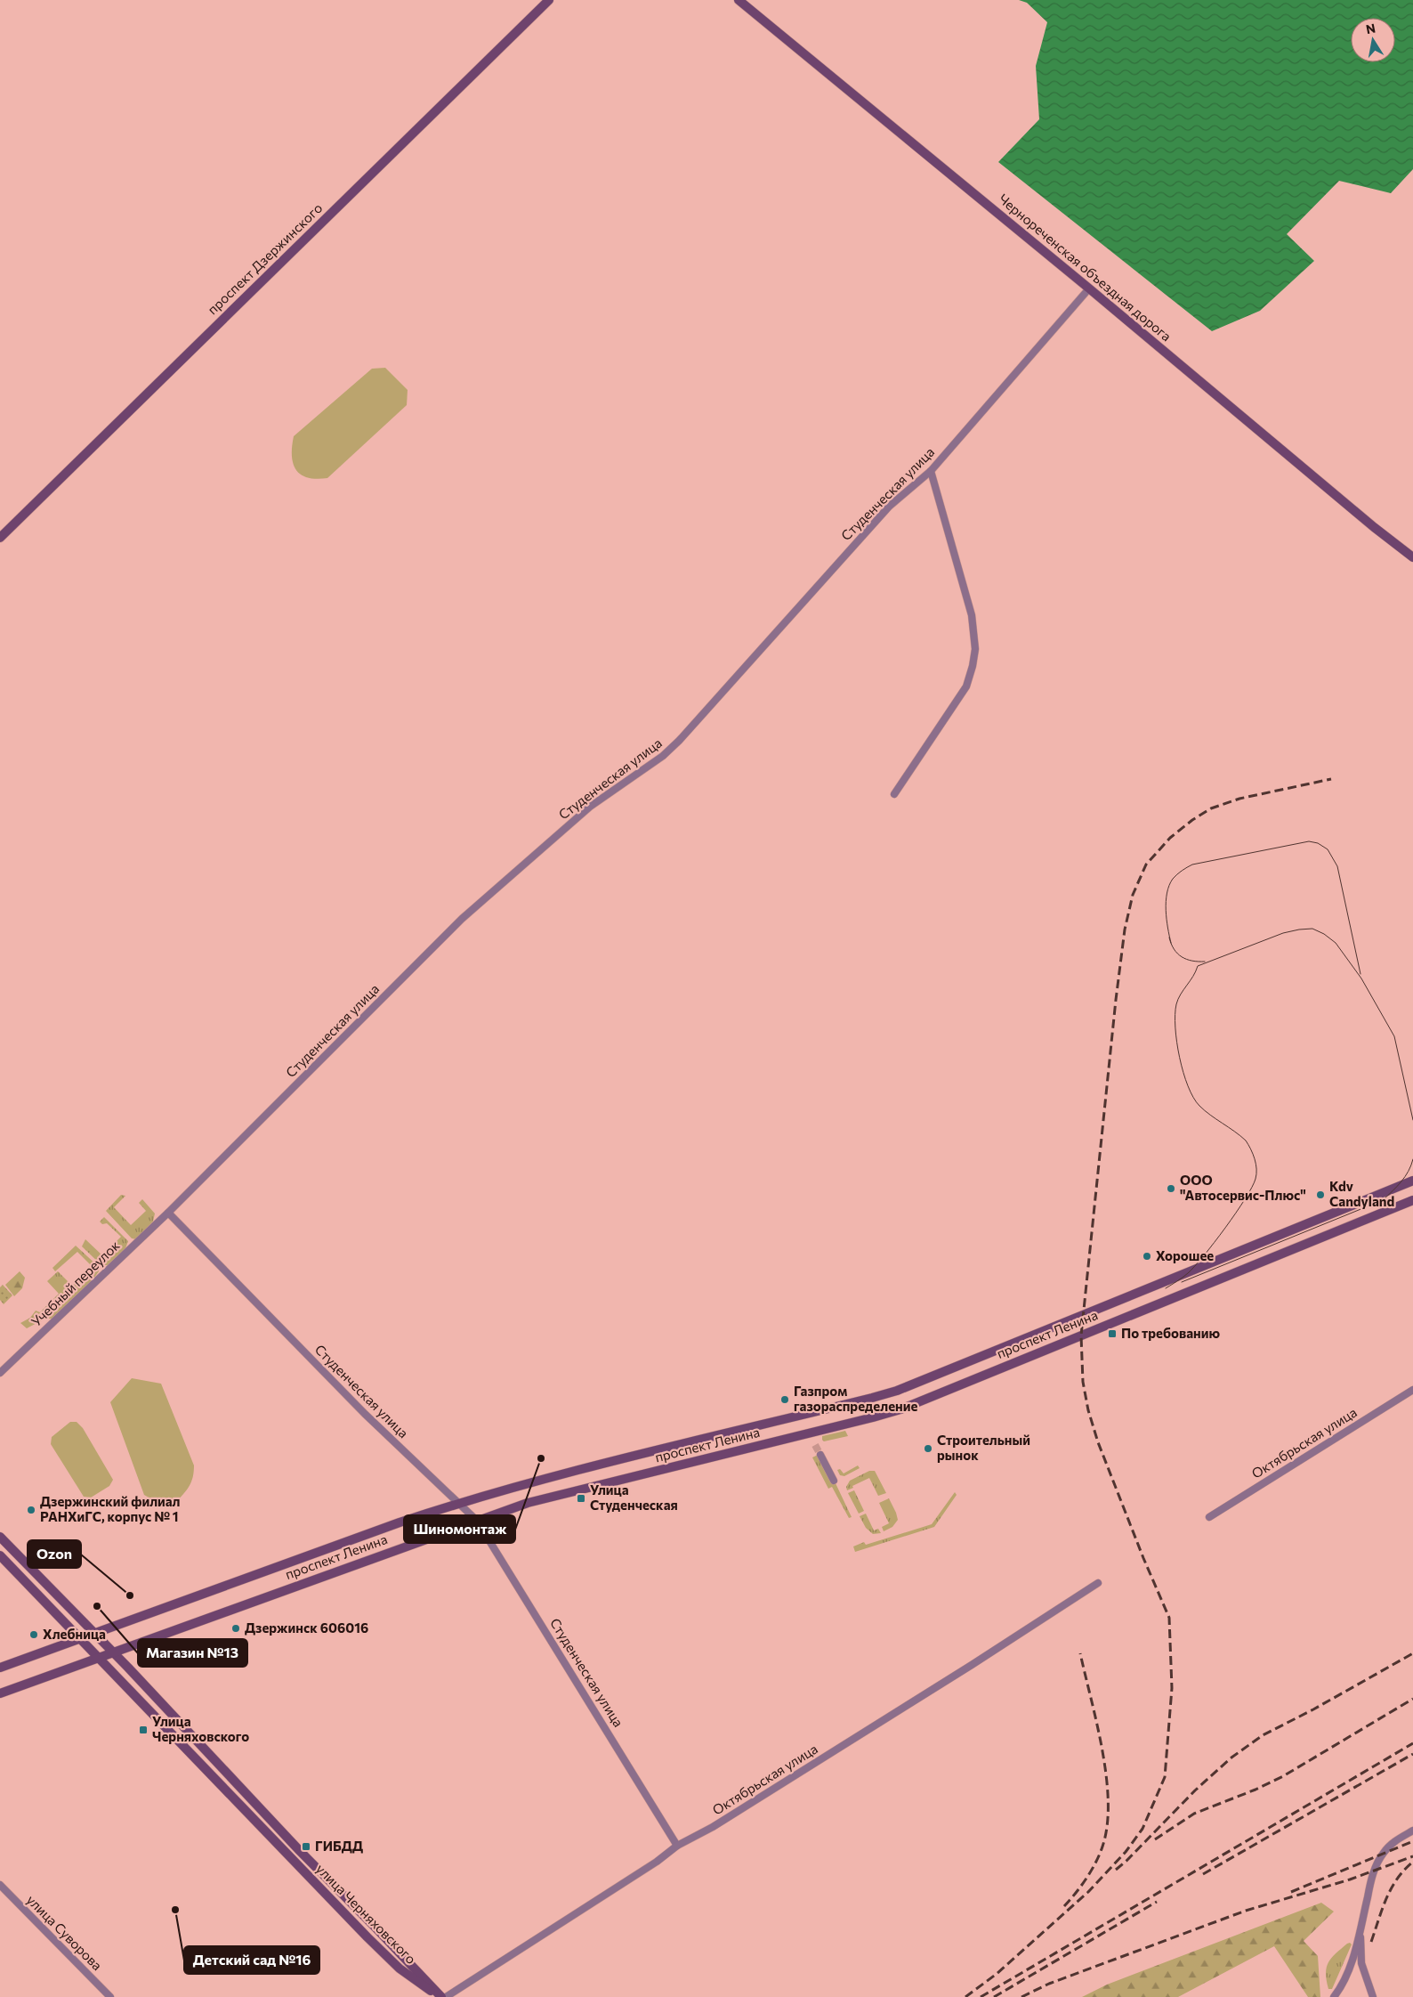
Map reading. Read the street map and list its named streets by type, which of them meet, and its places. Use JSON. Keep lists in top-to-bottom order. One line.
{"streets":{"main road":["проспект Дзержинского","Чернореченская объездная дорога","проспект Ленина","улица Черняховского"],"street":["Студенческая улица","Учебный переулок","Октябрьская улица","улица Суворова"]},"crossings":[["Чернореченская объездная дорога","Студенческая улица"],["Студенческая улица","Учебный переулок"],["Студенческая улица","проспект Ленина"],["Студенческая улица","Октябрьская улица"],["проспект Ленина","улица Черняховского"]],"places":{"other":["ООО \"Автосервис-Плюс\"","Kdv Candyland","Хорошее","Газпром газораспределение","Строительный рынок","Шиномонтаж","Дзержинский филиал РАНХиГС, корпус № 1","Ozon","Магазин №13","Дзержинск 606016","Хлебница","Детский сад №16"],"transit":["По требованию","Улица Студенческая","Улица Черняховского","ГИБДД"]},"north":"top"}
